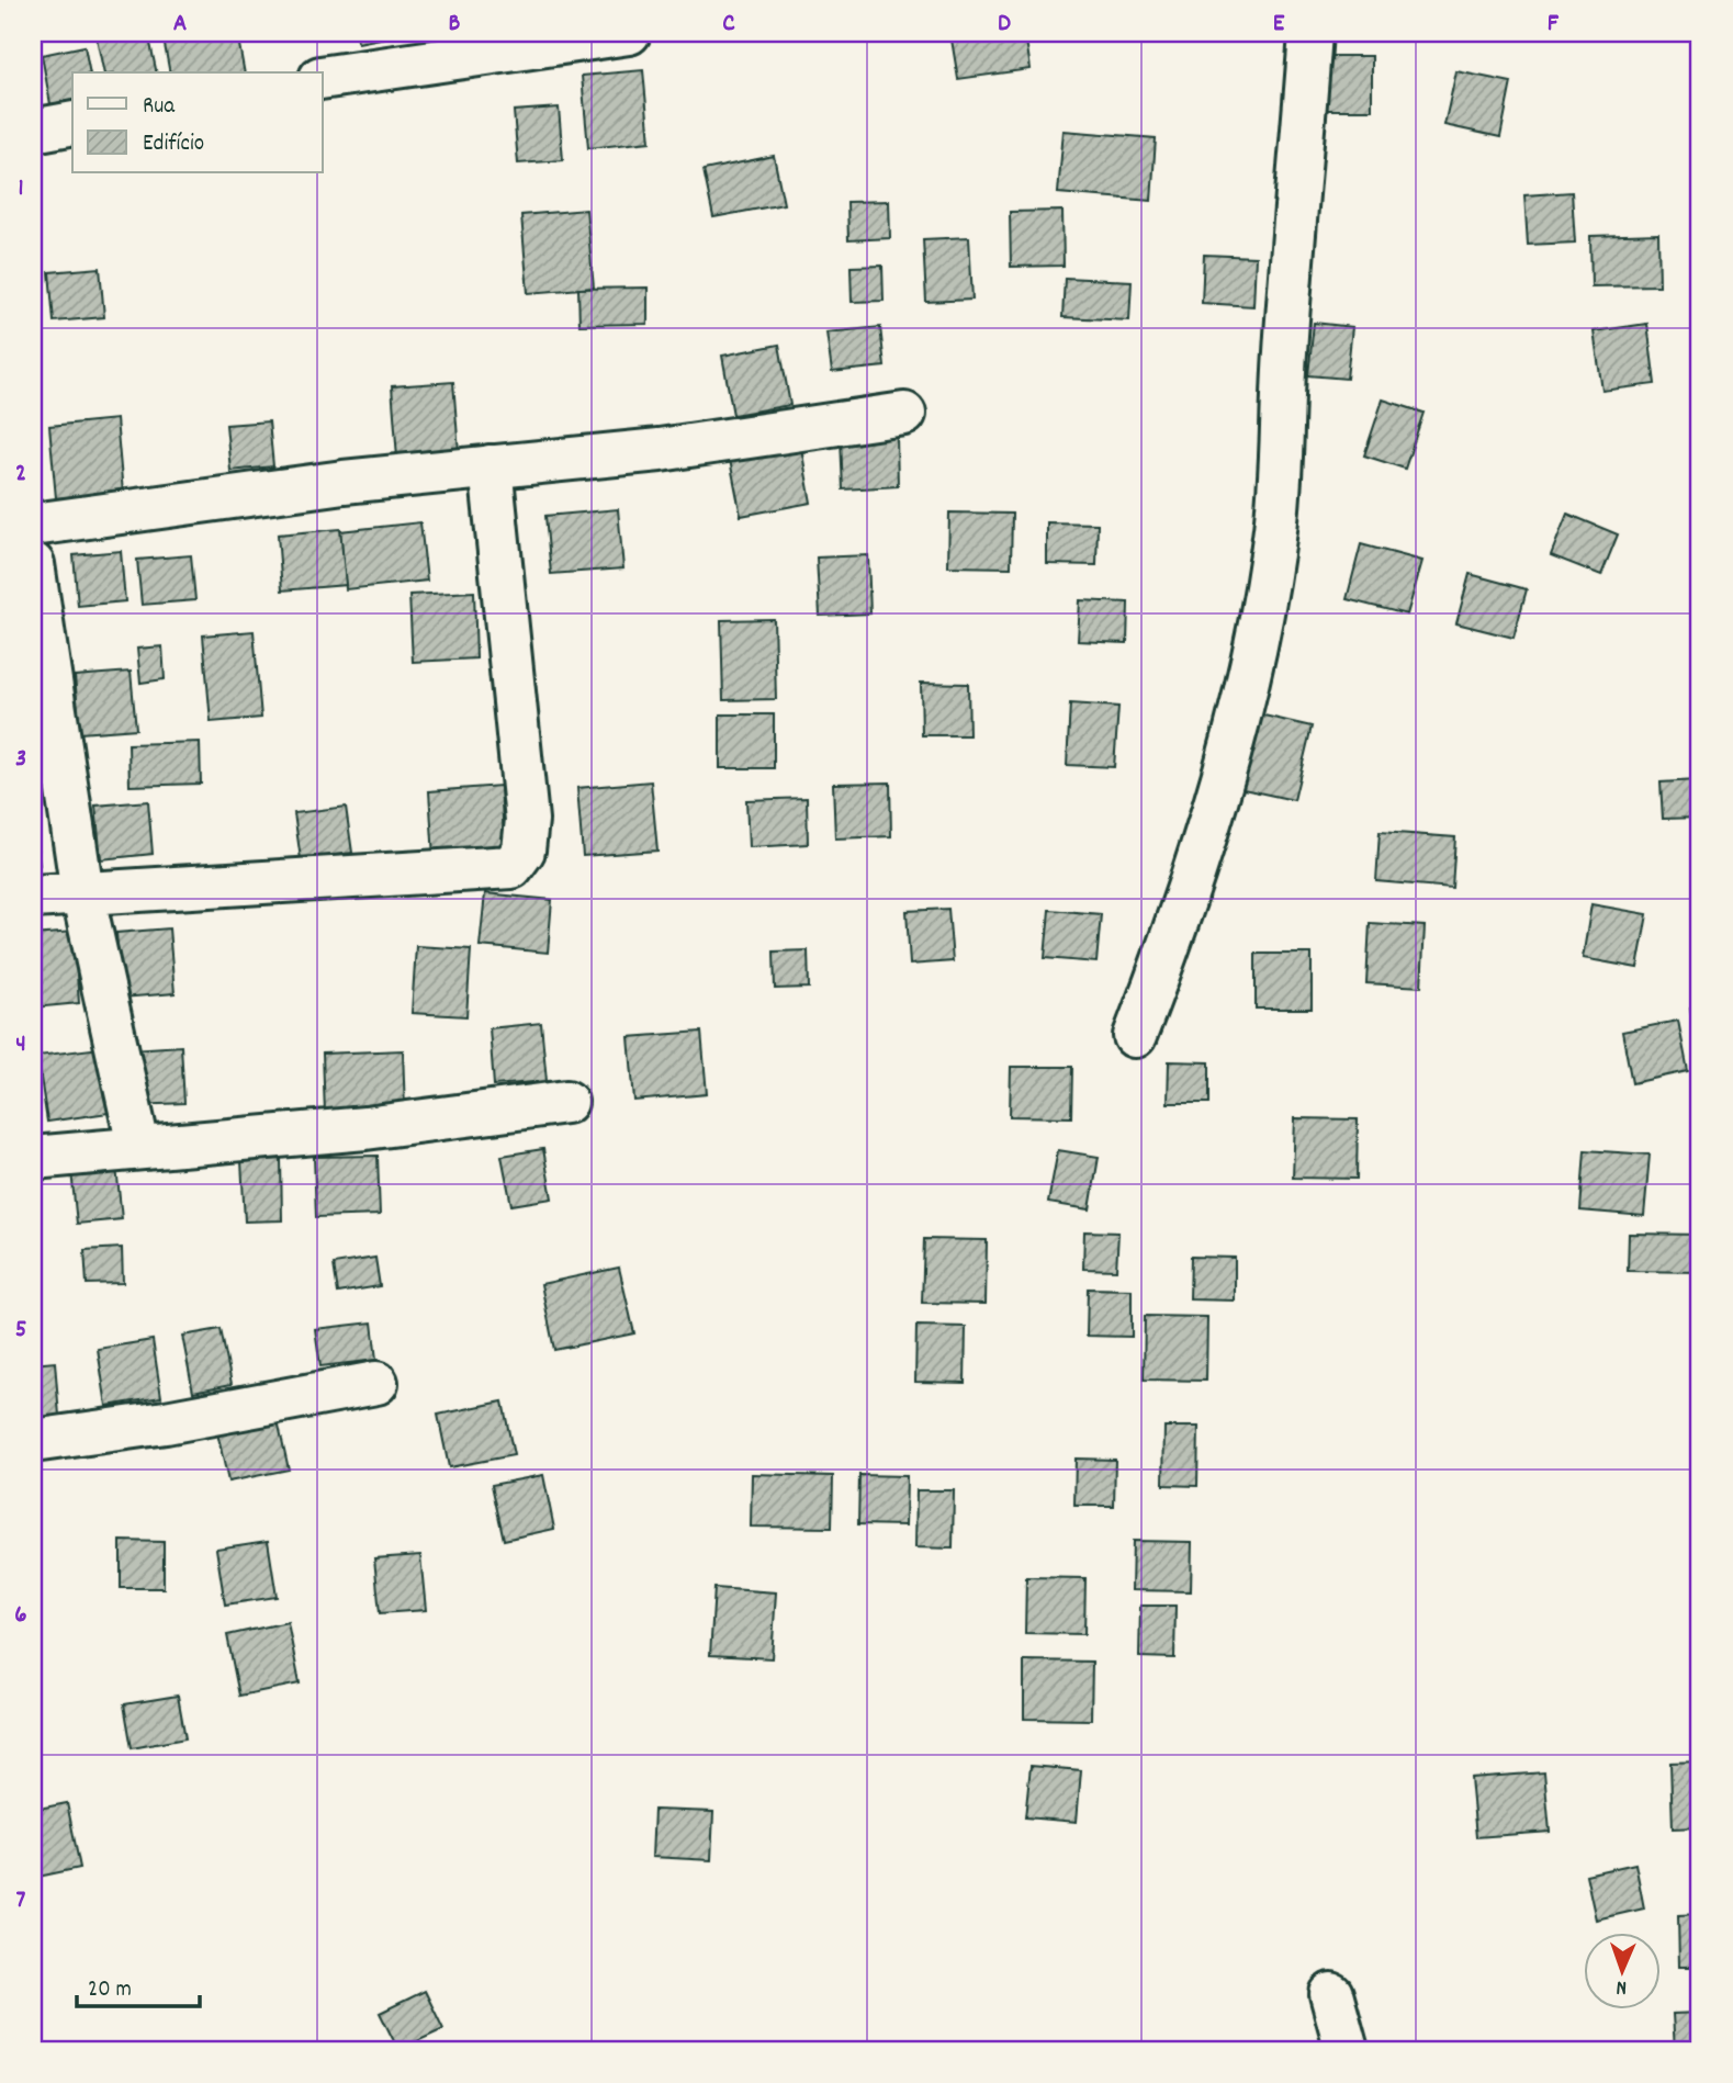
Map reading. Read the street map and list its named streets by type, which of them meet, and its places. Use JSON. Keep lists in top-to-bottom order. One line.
{"legend":["Rua","Edifício"],"scale_bar":"20 m","north":"bottom","grid":{"columns":["A","B","C","D","E","F"],"rows":["1","2","3","4","5","6","7"]}}
